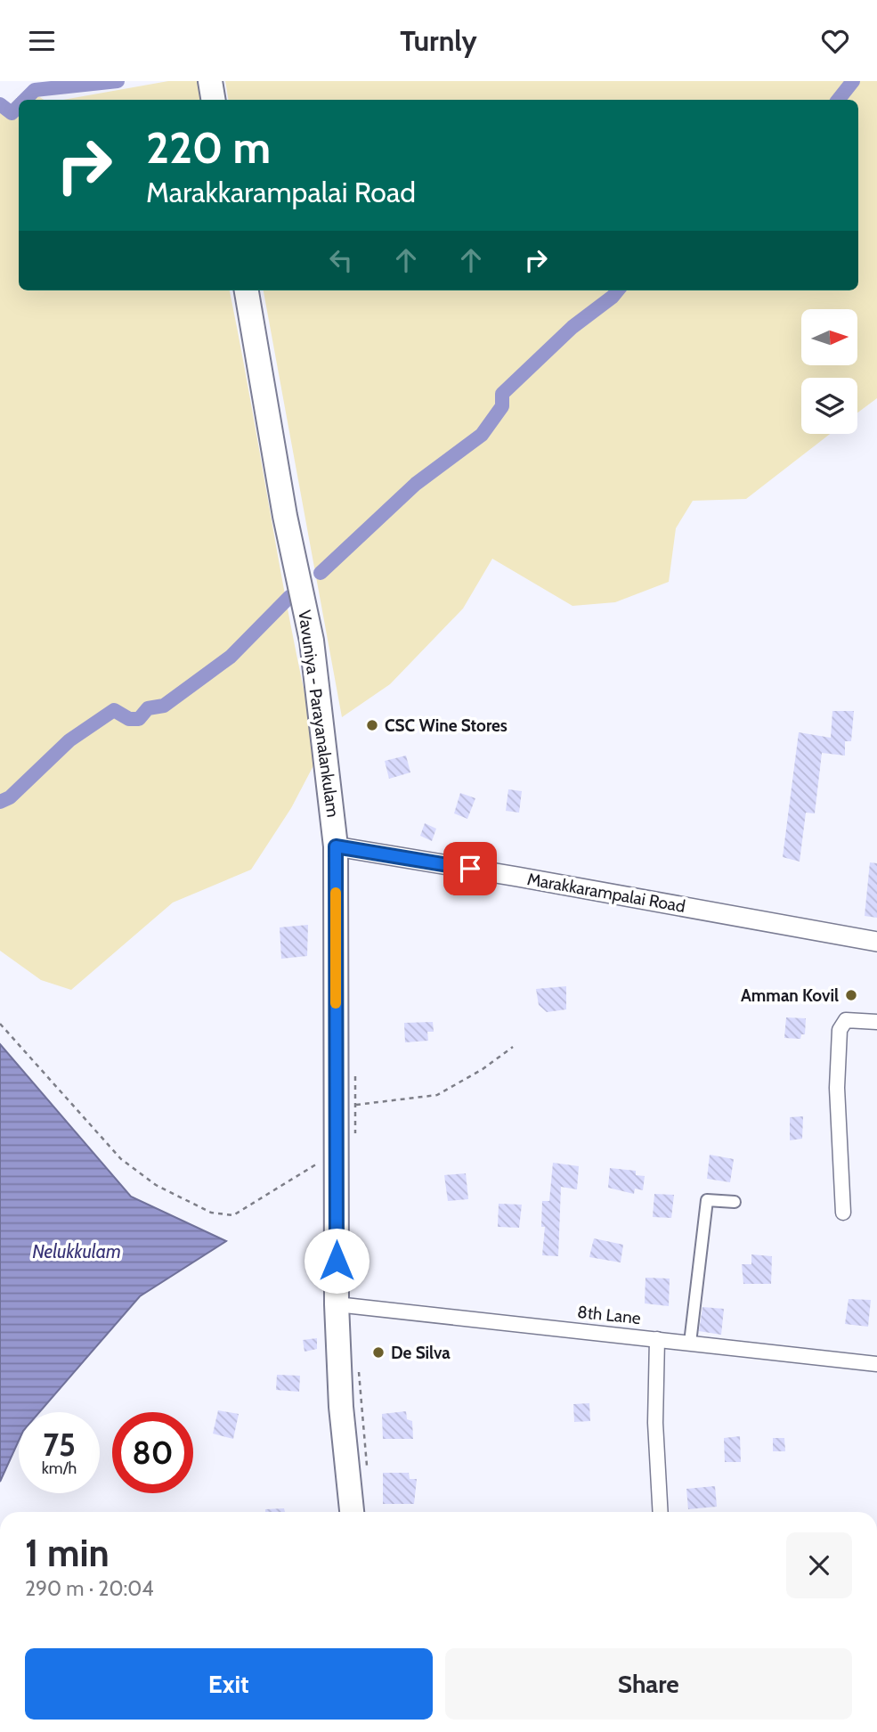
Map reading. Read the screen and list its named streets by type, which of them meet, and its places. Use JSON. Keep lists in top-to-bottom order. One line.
{"streets":{"highway":["Vavuniya - Parayanalankulam"],"street":["Marakkarampalai Road","8th Lane"]},"crossings":[["Vavuniya - Parayanalankulam","Marakkarampalai Road"],["Vavuniya - Parayanalankulam","8th Lane"]],"water":["Nelukkulam"],"places":["CSC Wine Stores","Amman Kovil","De Silva"],"north":"right","page":{"header":"Turnly","turn":["220 m","Marakkarampalai Road"],"speed":"75 km/h","limit":"80","heading":["1 min","290 m · 20:04"],"buttons":["Exit","Share"]}}
